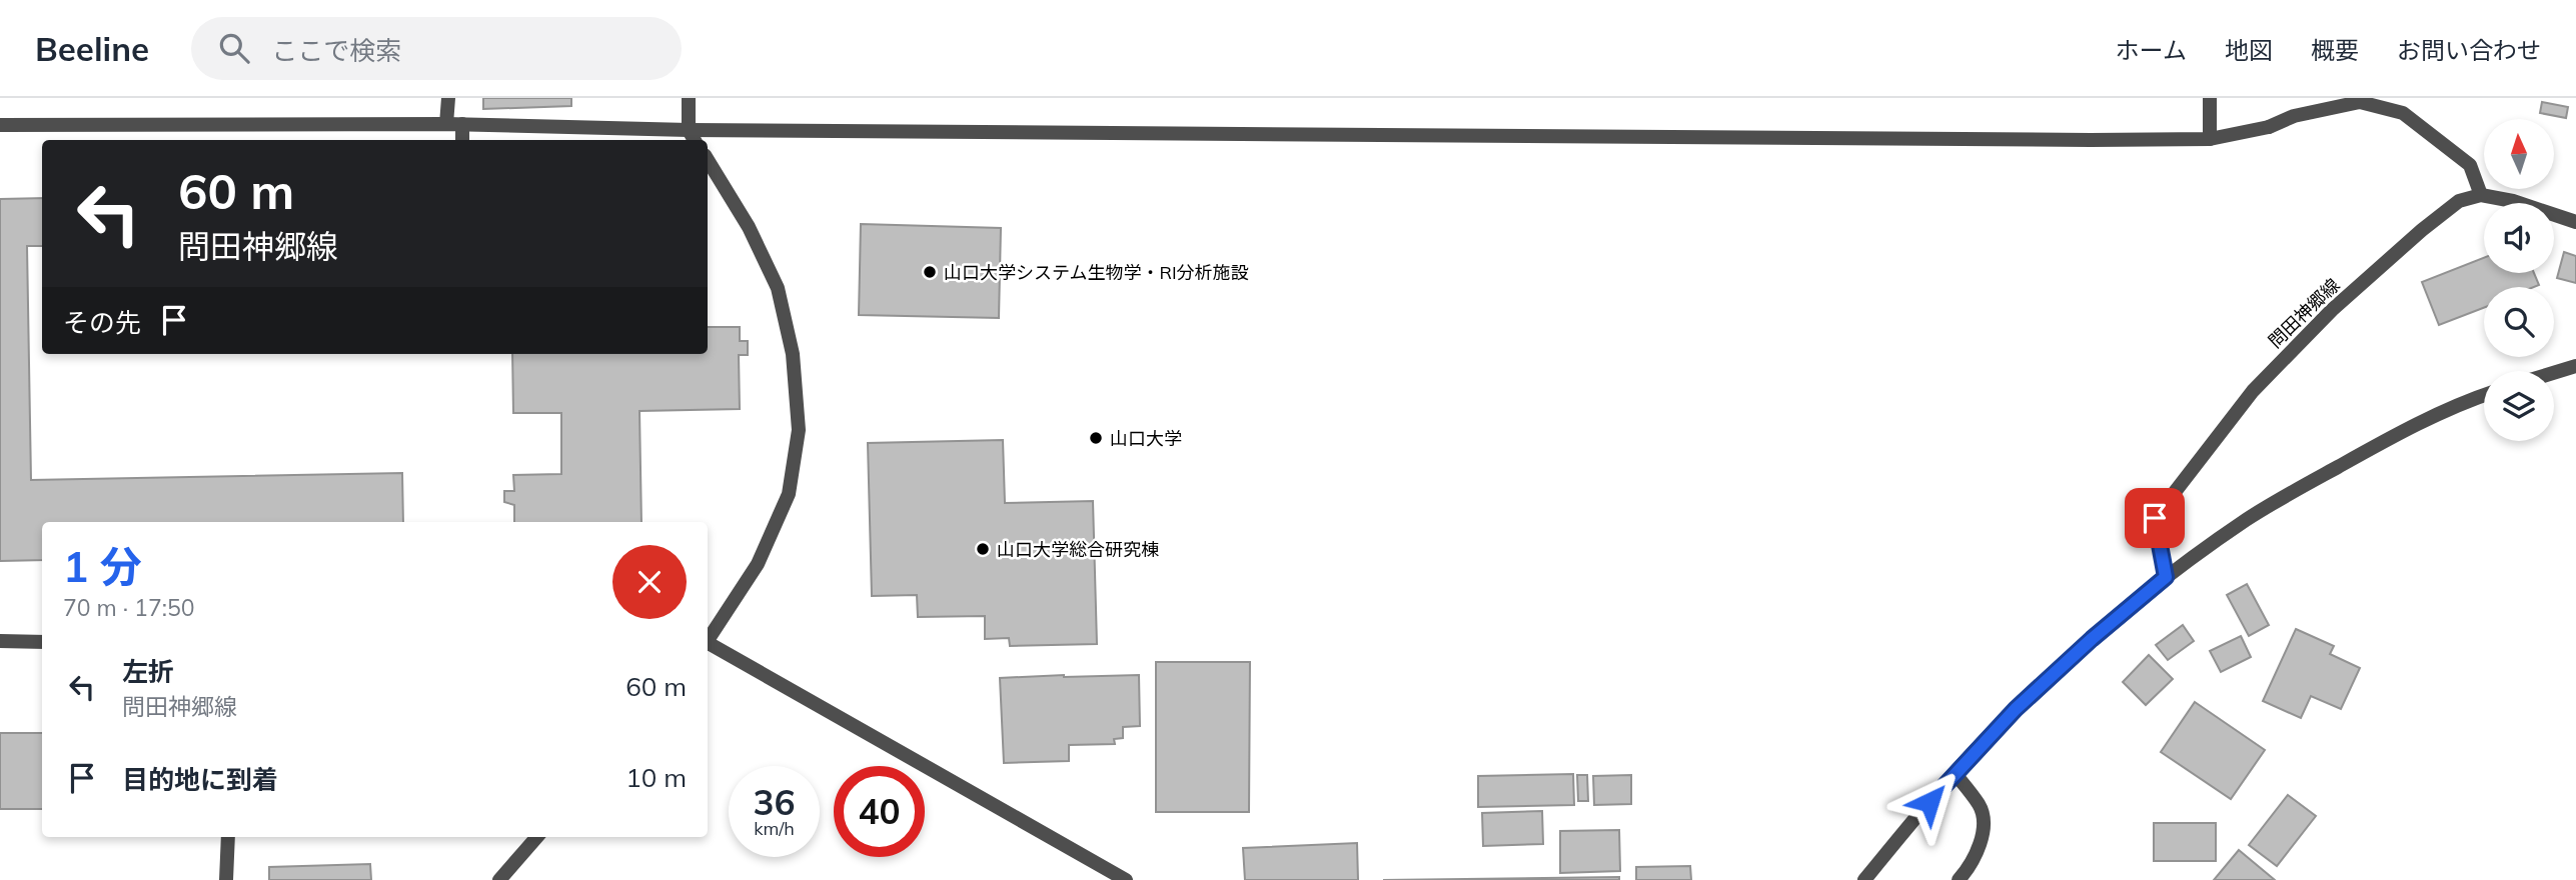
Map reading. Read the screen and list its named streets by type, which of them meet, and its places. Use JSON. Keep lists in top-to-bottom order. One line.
{"streets":{"street":["問田神郷線"]},"places":["山口大学システム生物学・RI分析施設","山口大学","山口大学総合研究棟"],"north":"top","page":{"header":"Beeline","search":"ここで検索","nav":["ホーム","地図","概要","お問い合わせ"],"turn":["60 m","問田神郷線"],"then":"その先","heading":["1 分","70 m · 17:50"],"list":[{"name":"左折","note":"問田神郷線","value":"60 m"},{"name":"目的地に到着","value":"10 m"}],"speed":"36 km/h","limit":"40"}}
